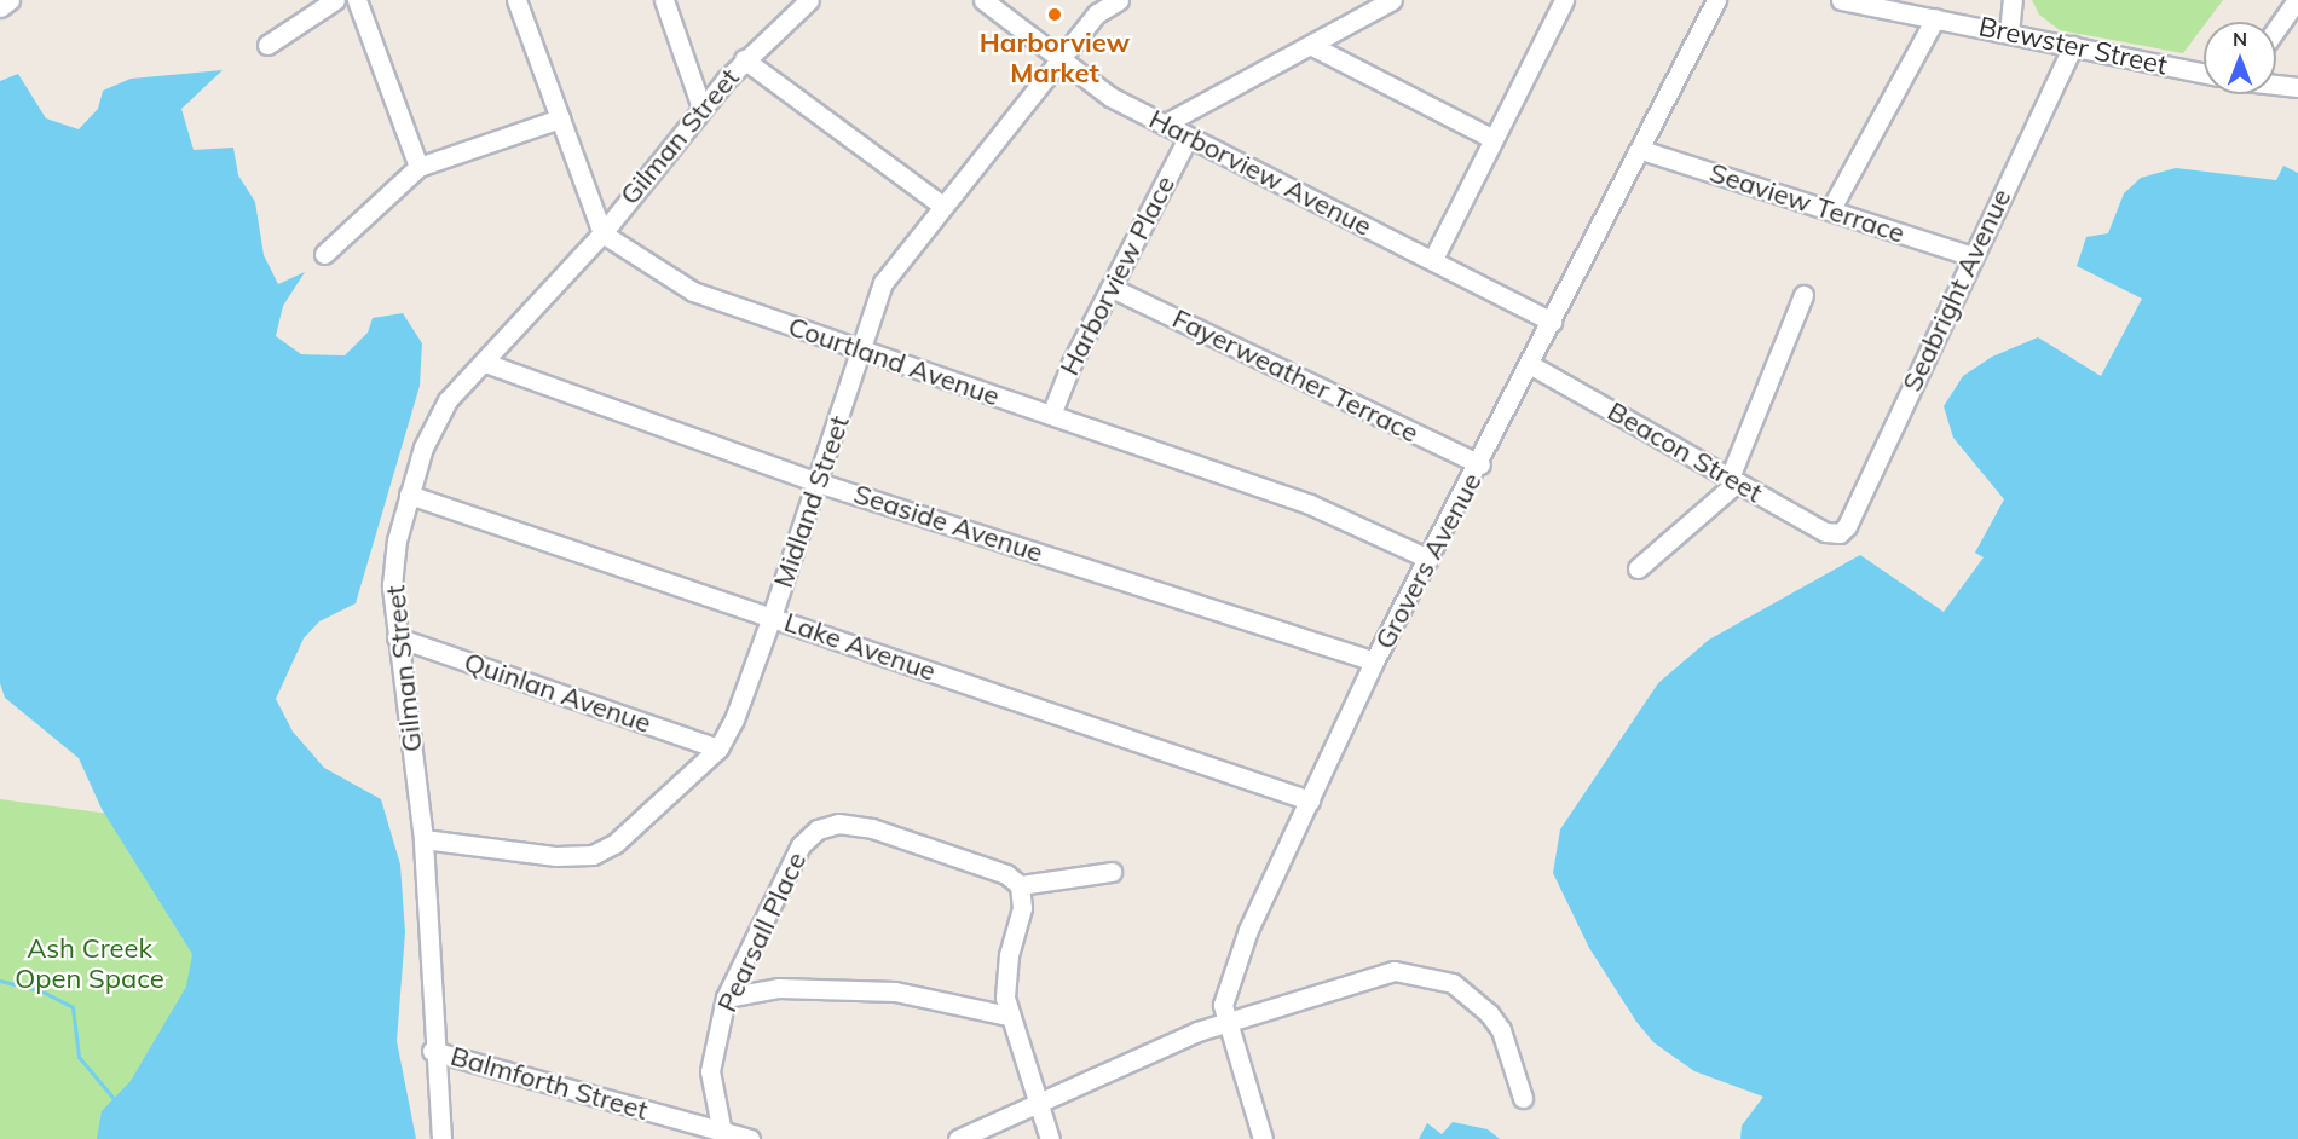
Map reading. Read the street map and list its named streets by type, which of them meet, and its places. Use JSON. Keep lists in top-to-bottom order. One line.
{"streets":{"street":["Brewster Street","Gilman Street","Harborview Avenue","Seaview Terrace","Harborview Place","Seabright Avenue","Courtland Avenue","Fayerweather Terrace","Beacon Street","Midland Street","Seaside Avenue","Grovers Avenue","Lake Avenue","Quinlan Avenue","Pearsall Place","Balmforth Street"]},"crossings":[["Brewster Street","Seabright Avenue"],["Gilman Street","Courtland Avenue"],["Gilman Street","Midland Street"],["Gilman Street","Seaside Avenue"],["Gilman Street","Lake Avenue"],["Gilman Street","Quinlan Avenue"],["Gilman Street","Balmforth Street"],["Harborview Avenue","Harborview Place"],["Harborview Avenue","Midland Street"],["Harborview Avenue","Grovers Avenue"],["Seaview Terrace","Seabright Avenue"],["Seaview Terrace","Grovers Avenue"],["Harborview Place","Courtland Avenue"],["Harborview Place","Fayerweather Terrace"],["Seabright Avenue","Beacon Street"],["Courtland Avenue","Midland Street"],["Courtland Avenue","Grovers Avenue"],["Fayerweather Terrace","Grovers Avenue"],["Beacon Street","Grovers Avenue"],["Midland Street","Seaside Avenue"],["Midland Street","Lake Avenue"],["Midland Street","Quinlan Avenue"],["Seaside Avenue","Grovers Avenue"],["Grovers Avenue","Lake Avenue"],["Pearsall Place","Balmforth Street"]],"parks":["Ash Creek Open Space"],"places":["Harborview Market"],"north":"top"}
